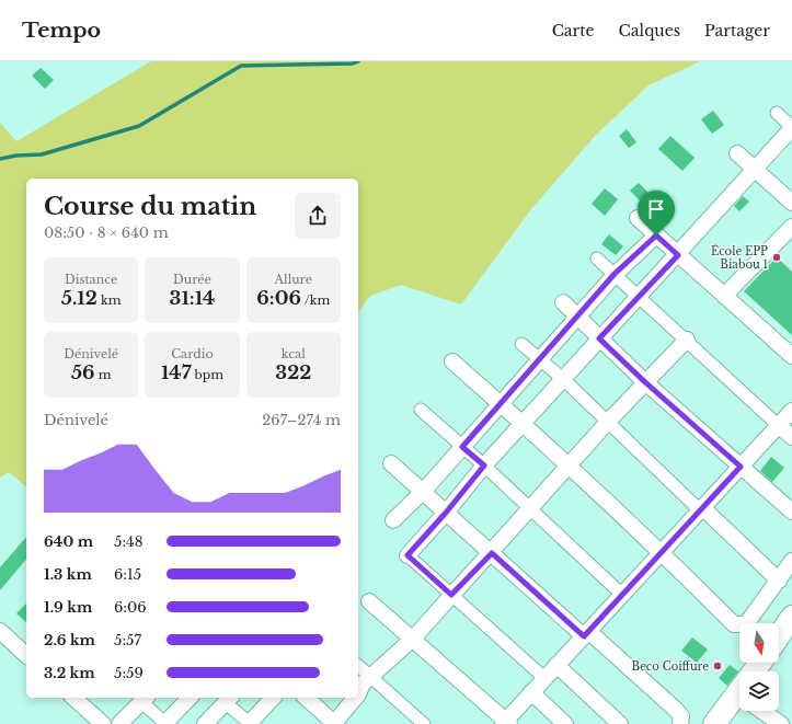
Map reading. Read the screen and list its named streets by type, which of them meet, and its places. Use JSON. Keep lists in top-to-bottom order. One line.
{"places":["École EPP Biabou 1","Beco Coiffure"],"north":"bottom","page":{"header":"Tempo","nav":["Carte","Calques","Partager"],"heading":["Course du matin","08:50 · 8 × 640 m"],"stats":[["Distance","5.12 km"],["Durée","31:14"],["Allure","6:06 /km"],["Dénivelé","56 m"],["Cardio","147 bpm"],["kcal","322"]],"chart":["Dénivelé","267–274 m"],"list":[{"name":"640 m","note":"5:48"},{"name":"1.3 km","note":"6:15"},{"name":"1.9 km","note":"6:06"},{"name":"2.6 km","note":"5:57"},{"name":"3.2 km","note":"5:59"}]}}
